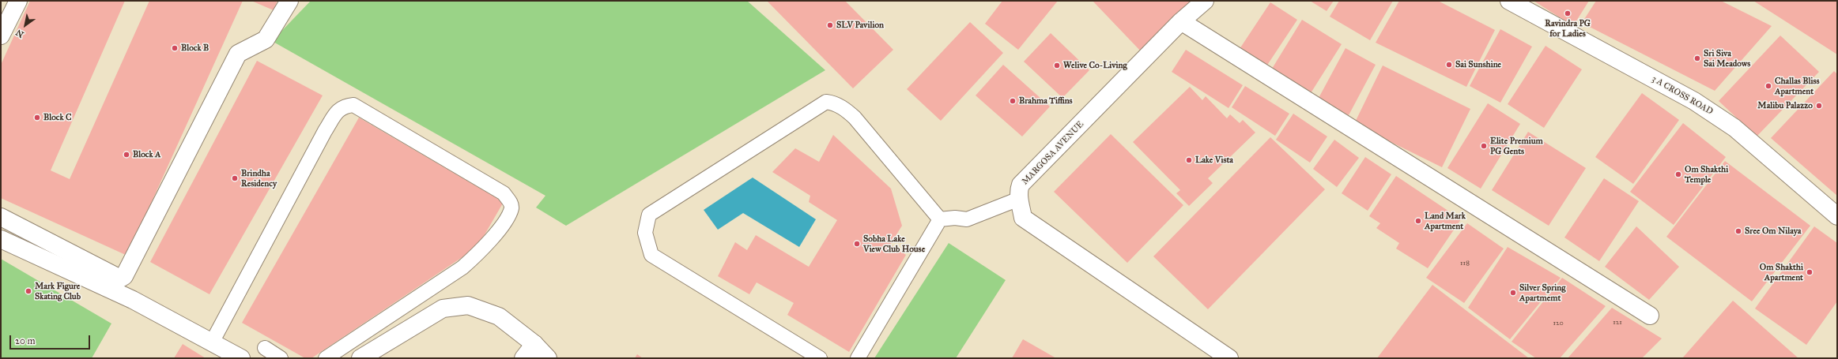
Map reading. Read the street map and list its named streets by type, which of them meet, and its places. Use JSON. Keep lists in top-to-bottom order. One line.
{"streets":{"street":["3 A CROSS ROAD","MARGOSA AVENUE"]},"places":["Ravindra PG for Ladies","SLV Pavilion","Block B","Sri Siva Sai Meadows","Sai Sunshine","Welive Co-Living","Challas Bliss Apartment","Brahma Tiffins","Malibu Palazzo","Block C","Elite Premium PG Gents","Block A","Lake Vista","Om Shakthi Temple","Brindha Residency","Land Mark Apartment","Sree Om Nilaya","Sobha Lake View Club House","Om Shakthi Apartment","Mark Figure Skating Club","Silver Spring Apartmemt"],"house_numbers":["118","121","120"],"scale_bar":"20 m","north":"bottom left"}
